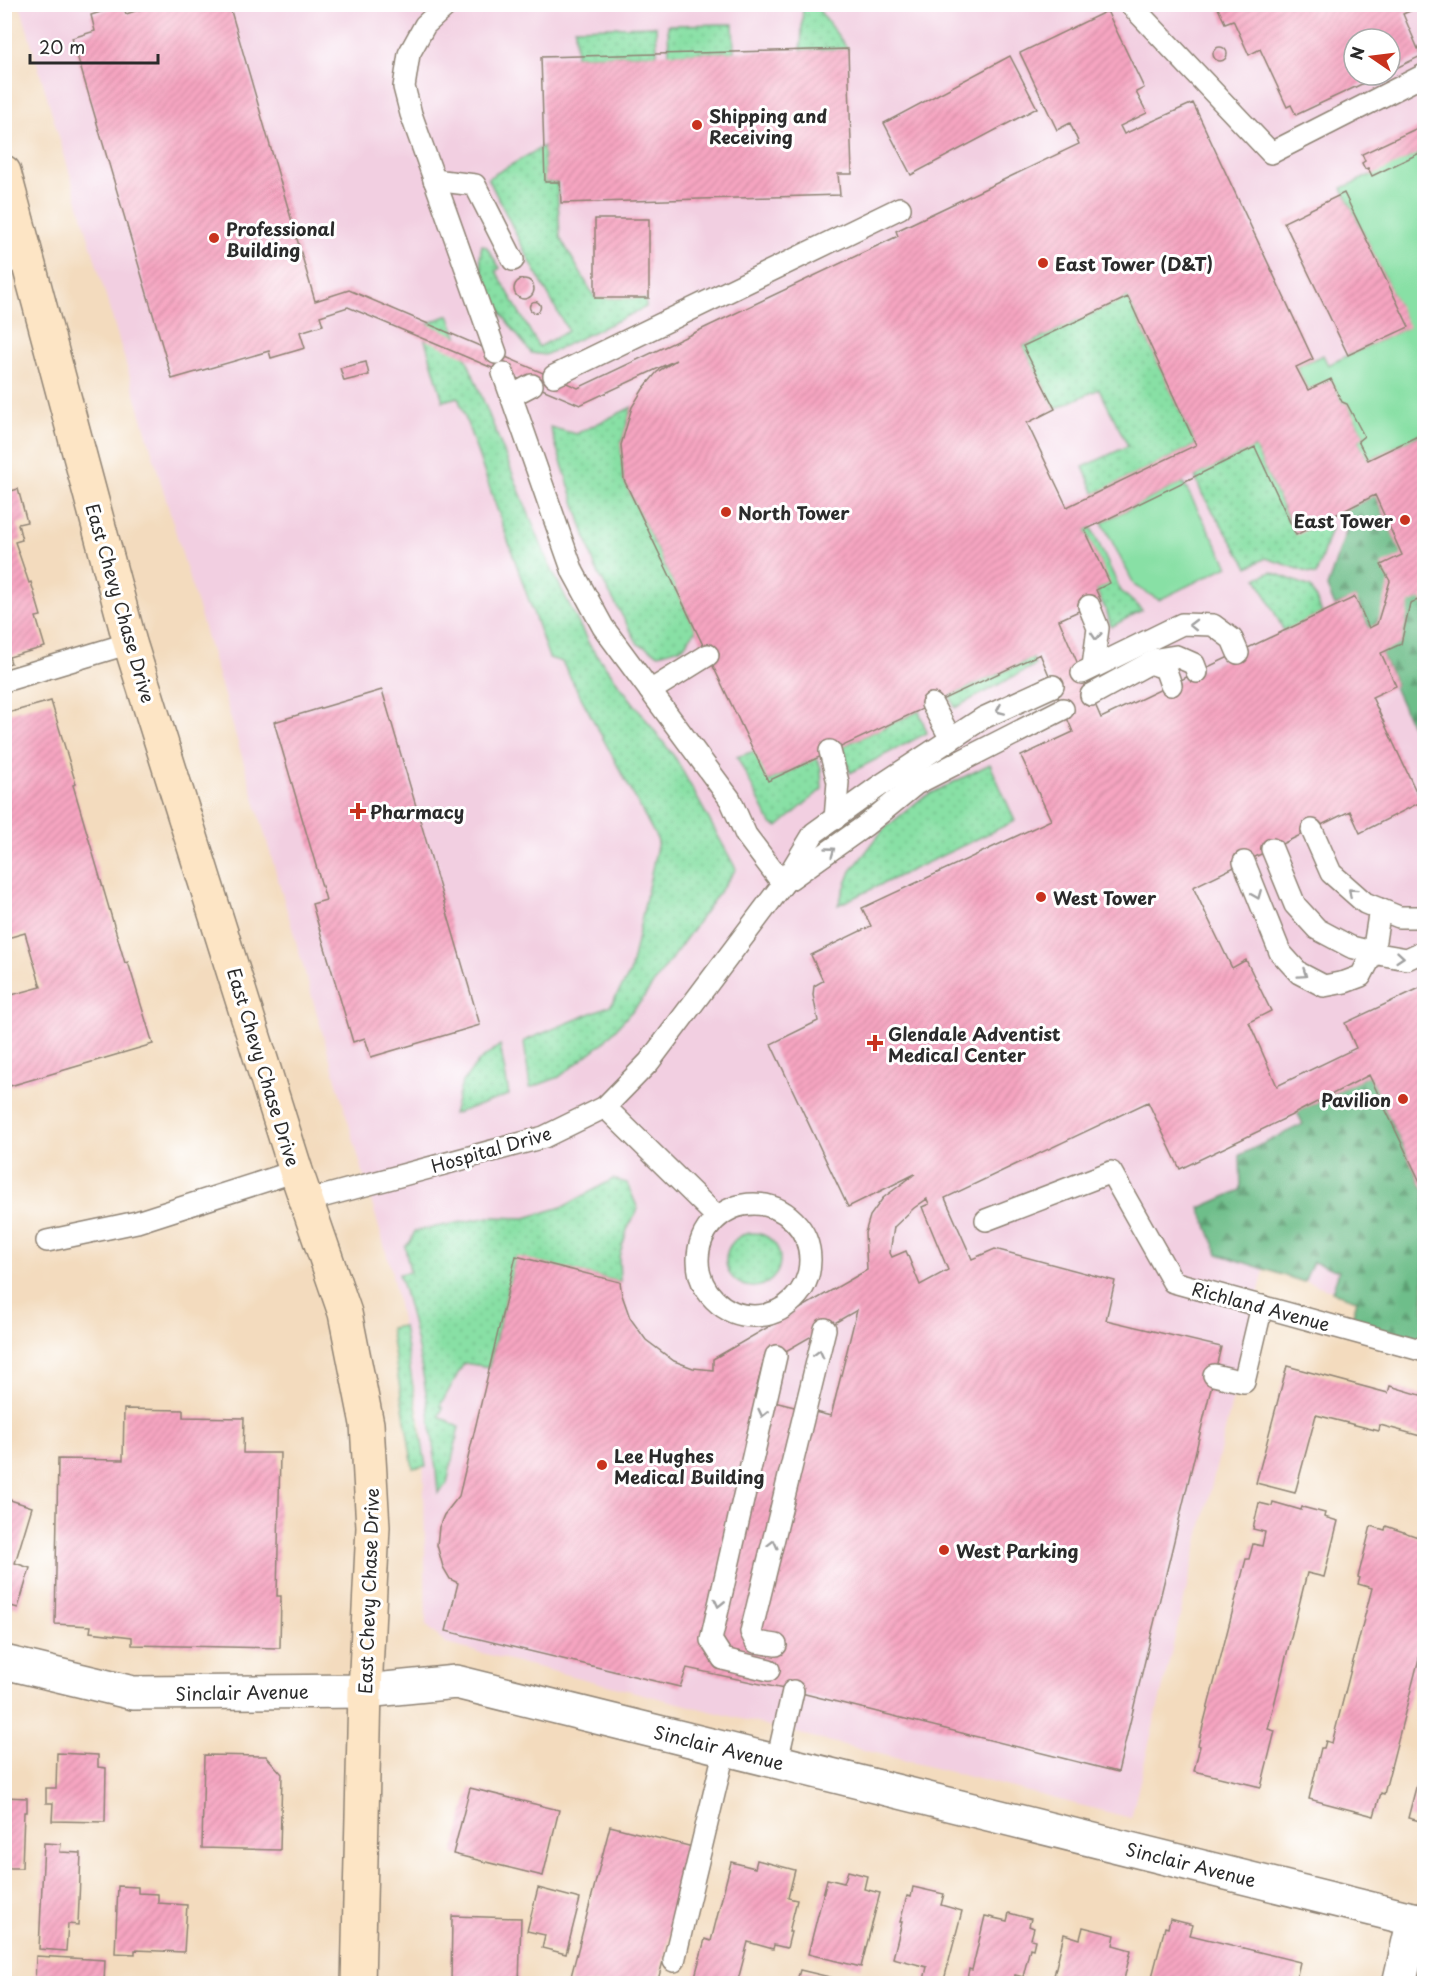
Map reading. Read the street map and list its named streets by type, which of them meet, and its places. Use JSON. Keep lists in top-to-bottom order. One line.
{"streets":{"main road":["East Chevy Chase Drive"],"street":["Sinclair Avenue"],"lane":["Hospital Drive","Richland Avenue"]},"crossings":[["East Chevy Chase Drive","Hospital Drive"],["East Chevy Chase Drive","Sinclair Avenue"]],"places":{"other":["Shipping and Receiving","Professional Building","East Tower (D&T)","North Tower","East Tower","West Tower","Pavilion","Lee Hughes Medical Building","West Parking"],"health":["Pharmacy","Glendale Adventist Medical Center"]},"scale_bar":"20 m","north":"left"}
